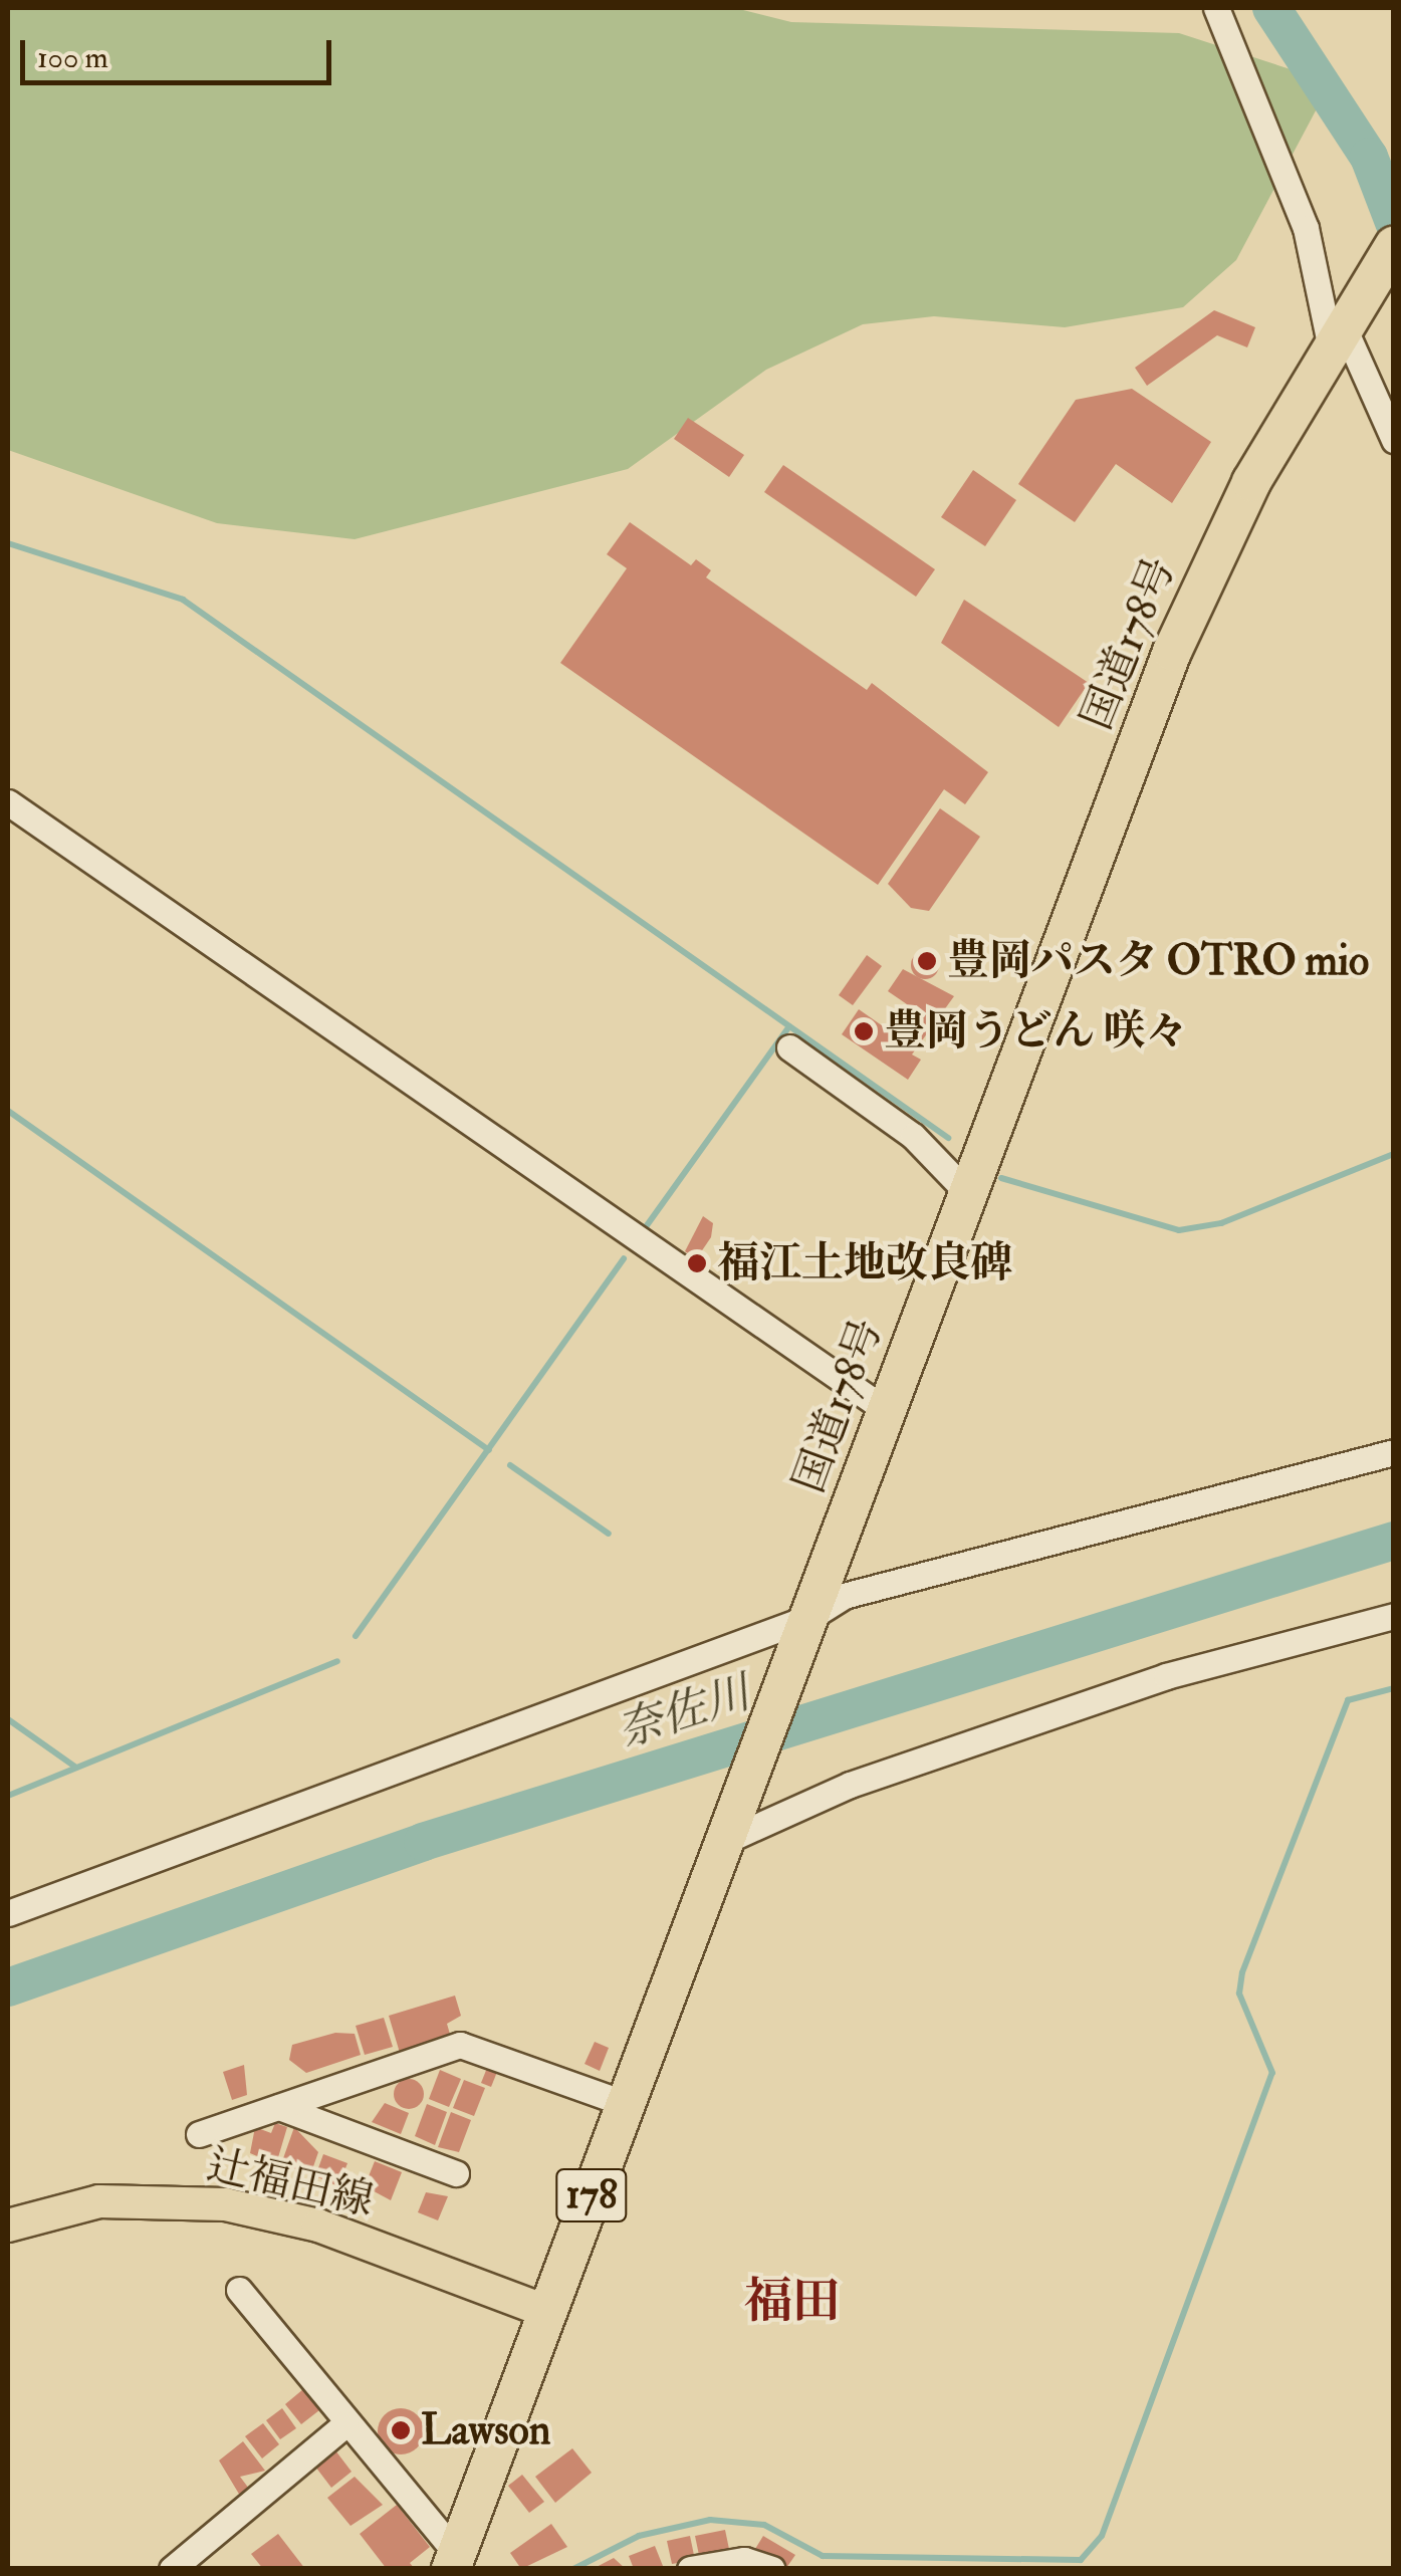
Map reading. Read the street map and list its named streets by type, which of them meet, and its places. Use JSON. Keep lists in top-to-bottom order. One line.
{"streets":{"highway":["国道178号","178"],"main road":["辻福田線"]},"crossings":[["国道178号","辻福田線"]],"districts":["福田"],"water":["奈佐川"],"places":["豊岡パスタ OTRO mio","豊岡うどん 咲々","福江土地改良碑","Lawson"],"scale_bar":"100 m"}
